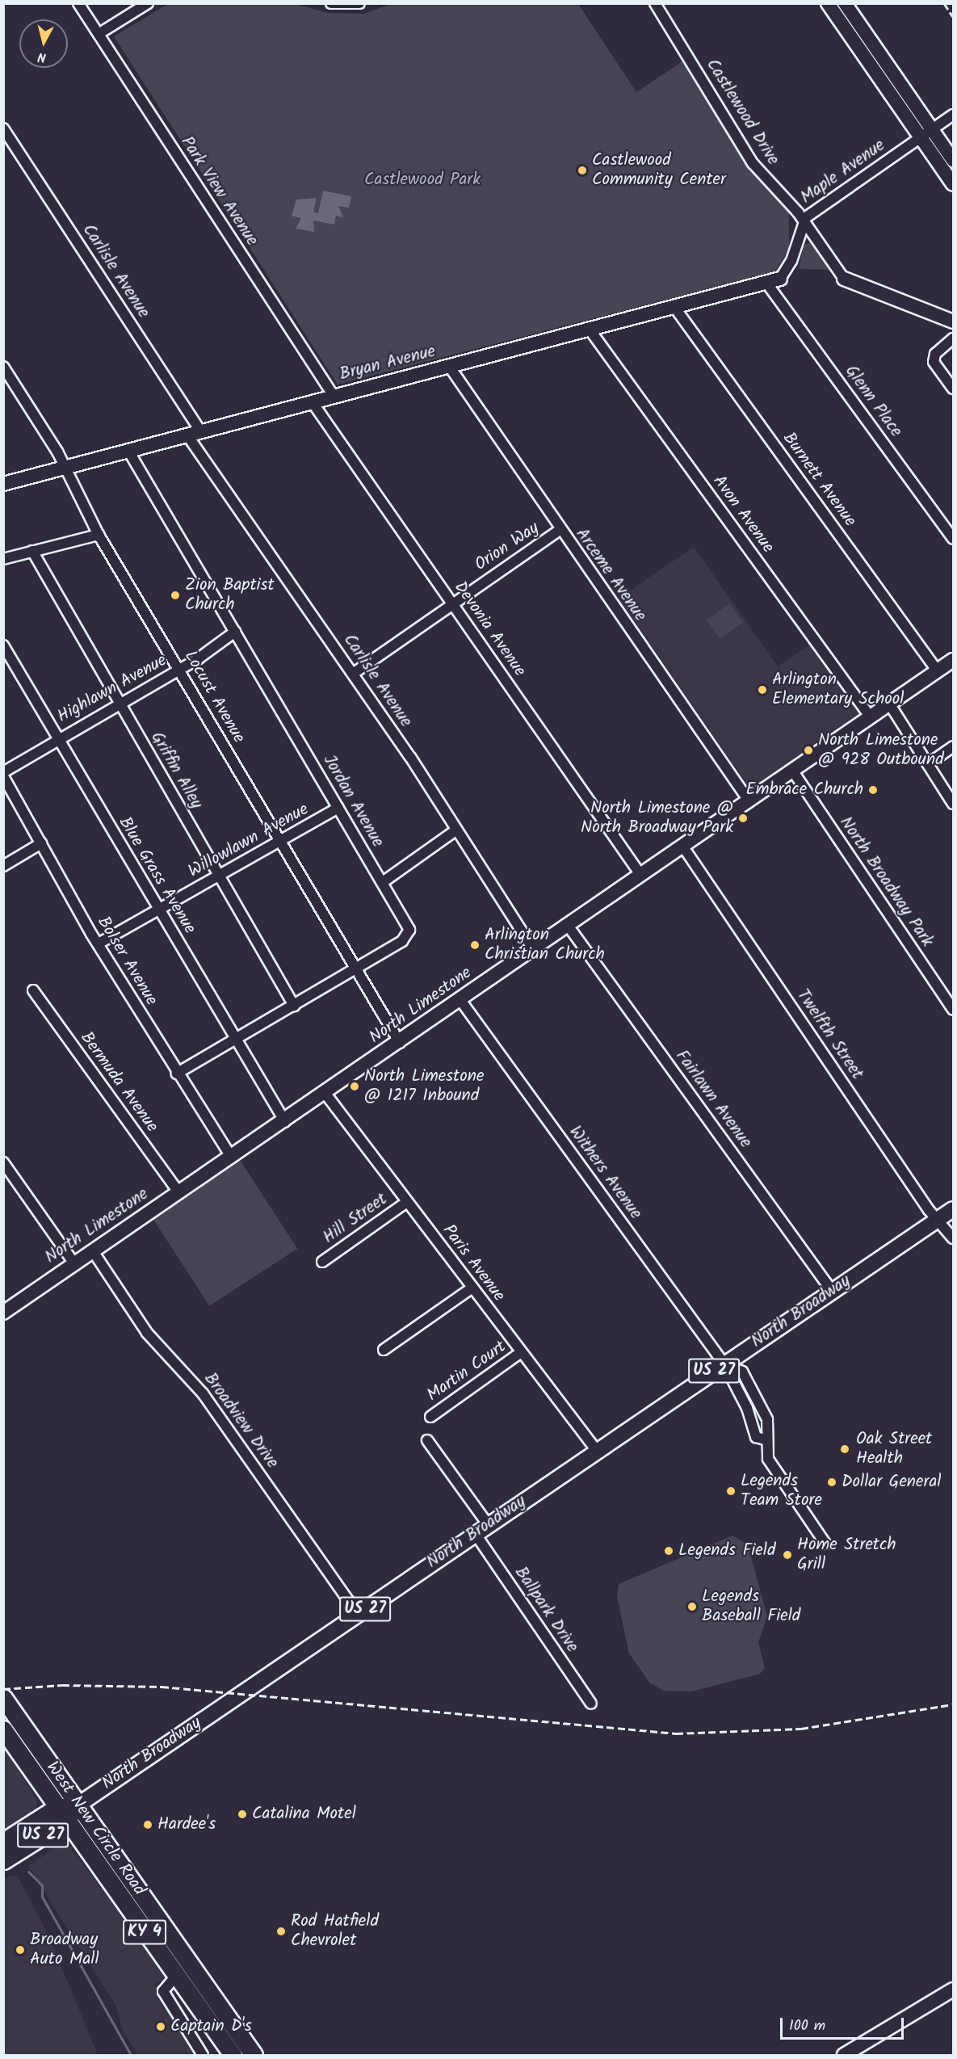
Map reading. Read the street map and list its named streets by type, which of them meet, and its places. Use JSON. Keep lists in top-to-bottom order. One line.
{"streets":{"highway":["US 27","West New Circle Road","KY 4"],"main road":["North Broadway"],"street":["Castlewood Drive","Maple Avenue","Park View Avenue","Carlisle Avenue","Bryan Avenue","Glenn Place","Burnett Avenue","Avon Avenue","Orion Way","Arceme Avenue","Devonia Avenue","Highlawn Avenue","Locust Avenue","Griffin Alley","Jordan Avenue","Willowlawn Avenue","Blue Grass Avenue","North Broadway Park","Bolser Avenue","North Limestone","Twelfth Street","Bermuda Avenue","Fairlawn Avenue","Withers Avenue","Hill Street","Paris Avenue","Martin Court","Broadview Drive","Ballpark Drive"]},"crossings":[["Castlewood Drive","Maple Avenue"],["Maple Avenue","Bryan Avenue"],["Park View Avenue","Bryan Avenue"],["Carlisle Avenue","Bryan Avenue"],["Carlisle Avenue","Orion Way"],["Carlisle Avenue","North Limestone"],["Bryan Avenue","Glenn Place"],["Bryan Avenue","Burnett Avenue"],["Bryan Avenue","Avon Avenue"],["Bryan Avenue","Arceme Avenue"],["Bryan Avenue","Devonia Avenue"],["Bryan Avenue","Locust Avenue"],["Bryan Avenue","Jordan Avenue"],["Burnett Avenue","North Limestone"],["Avon Avenue","North Limestone"],["Orion Way","Arceme Avenue"],["Orion Way","Devonia Avenue"],["Arceme Avenue","North Limestone"],["Devonia Avenue","North Limestone"],["Highlawn Avenue","Locust Avenue"],["Highlawn Avenue","Griffin Alley"],["Highlawn Avenue","Jordan Avenue"],["Highlawn Avenue","Blue Grass Avenue"],["Locust Avenue","Jordan Avenue"],["Locust Avenue","Willowlawn Avenue"],["Locust Avenue","North Limestone"],["Griffin Alley","Jordan Avenue"],["Griffin Alley","Willowlawn Avenue"],["Jordan Avenue","Willowlawn Avenue"],["Jordan Avenue","Blue Grass Avenue"],["Jordan Avenue","Bolser Avenue"],["Willowlawn Avenue","Blue Grass Avenue"],["Willowlawn Avenue","Bolser Avenue"],["Blue Grass Avenue","North Limestone"],["North Broadway Park","North Limestone"],["Bolser Avenue","North Limestone"],["North Limestone","Twelfth Street"],["North Limestone","Bermuda Avenue"],["North Limestone","Fairlawn Avenue"],["North Limestone","Withers Avenue"],["North Limestone","Paris Avenue"],["North Limestone","Broadview Drive"],["Twelfth Street","North Broadway"],["Fairlawn Avenue","North Broadway"],["Withers Avenue","North Broadway"],["Hill Street","Paris Avenue"],["Paris Avenue","North Broadway"],["Paris Avenue","Martin Court"],["North Broadway","US 27"],["North Broadway","Broadview Drive"],["North Broadway","Ballpark Drive"],["North Broadway","West New Circle Road"],["US 27","West New Circle Road"]],"parks":["Castlewood Park"],"places":["Castlewood Community Center","Zion Baptist Church","Arlington Elementary School","North Limestone @ 928 Outbound","Embrace Church","North Limestone @ North Broadway Park","Arlington Christian Church","North Limestone @ 1217 Inbound","Oak Street Health","Dollar General","Legends Team Store","Legends Field","Home Stretch Grill","Legends Baseball Field","Catalina Motel","Hardee's","Rod Hatfield Chevrolet","Broadway Auto Mall","Captain D's"],"scale_bar":"100 m","north":"bottom"}
